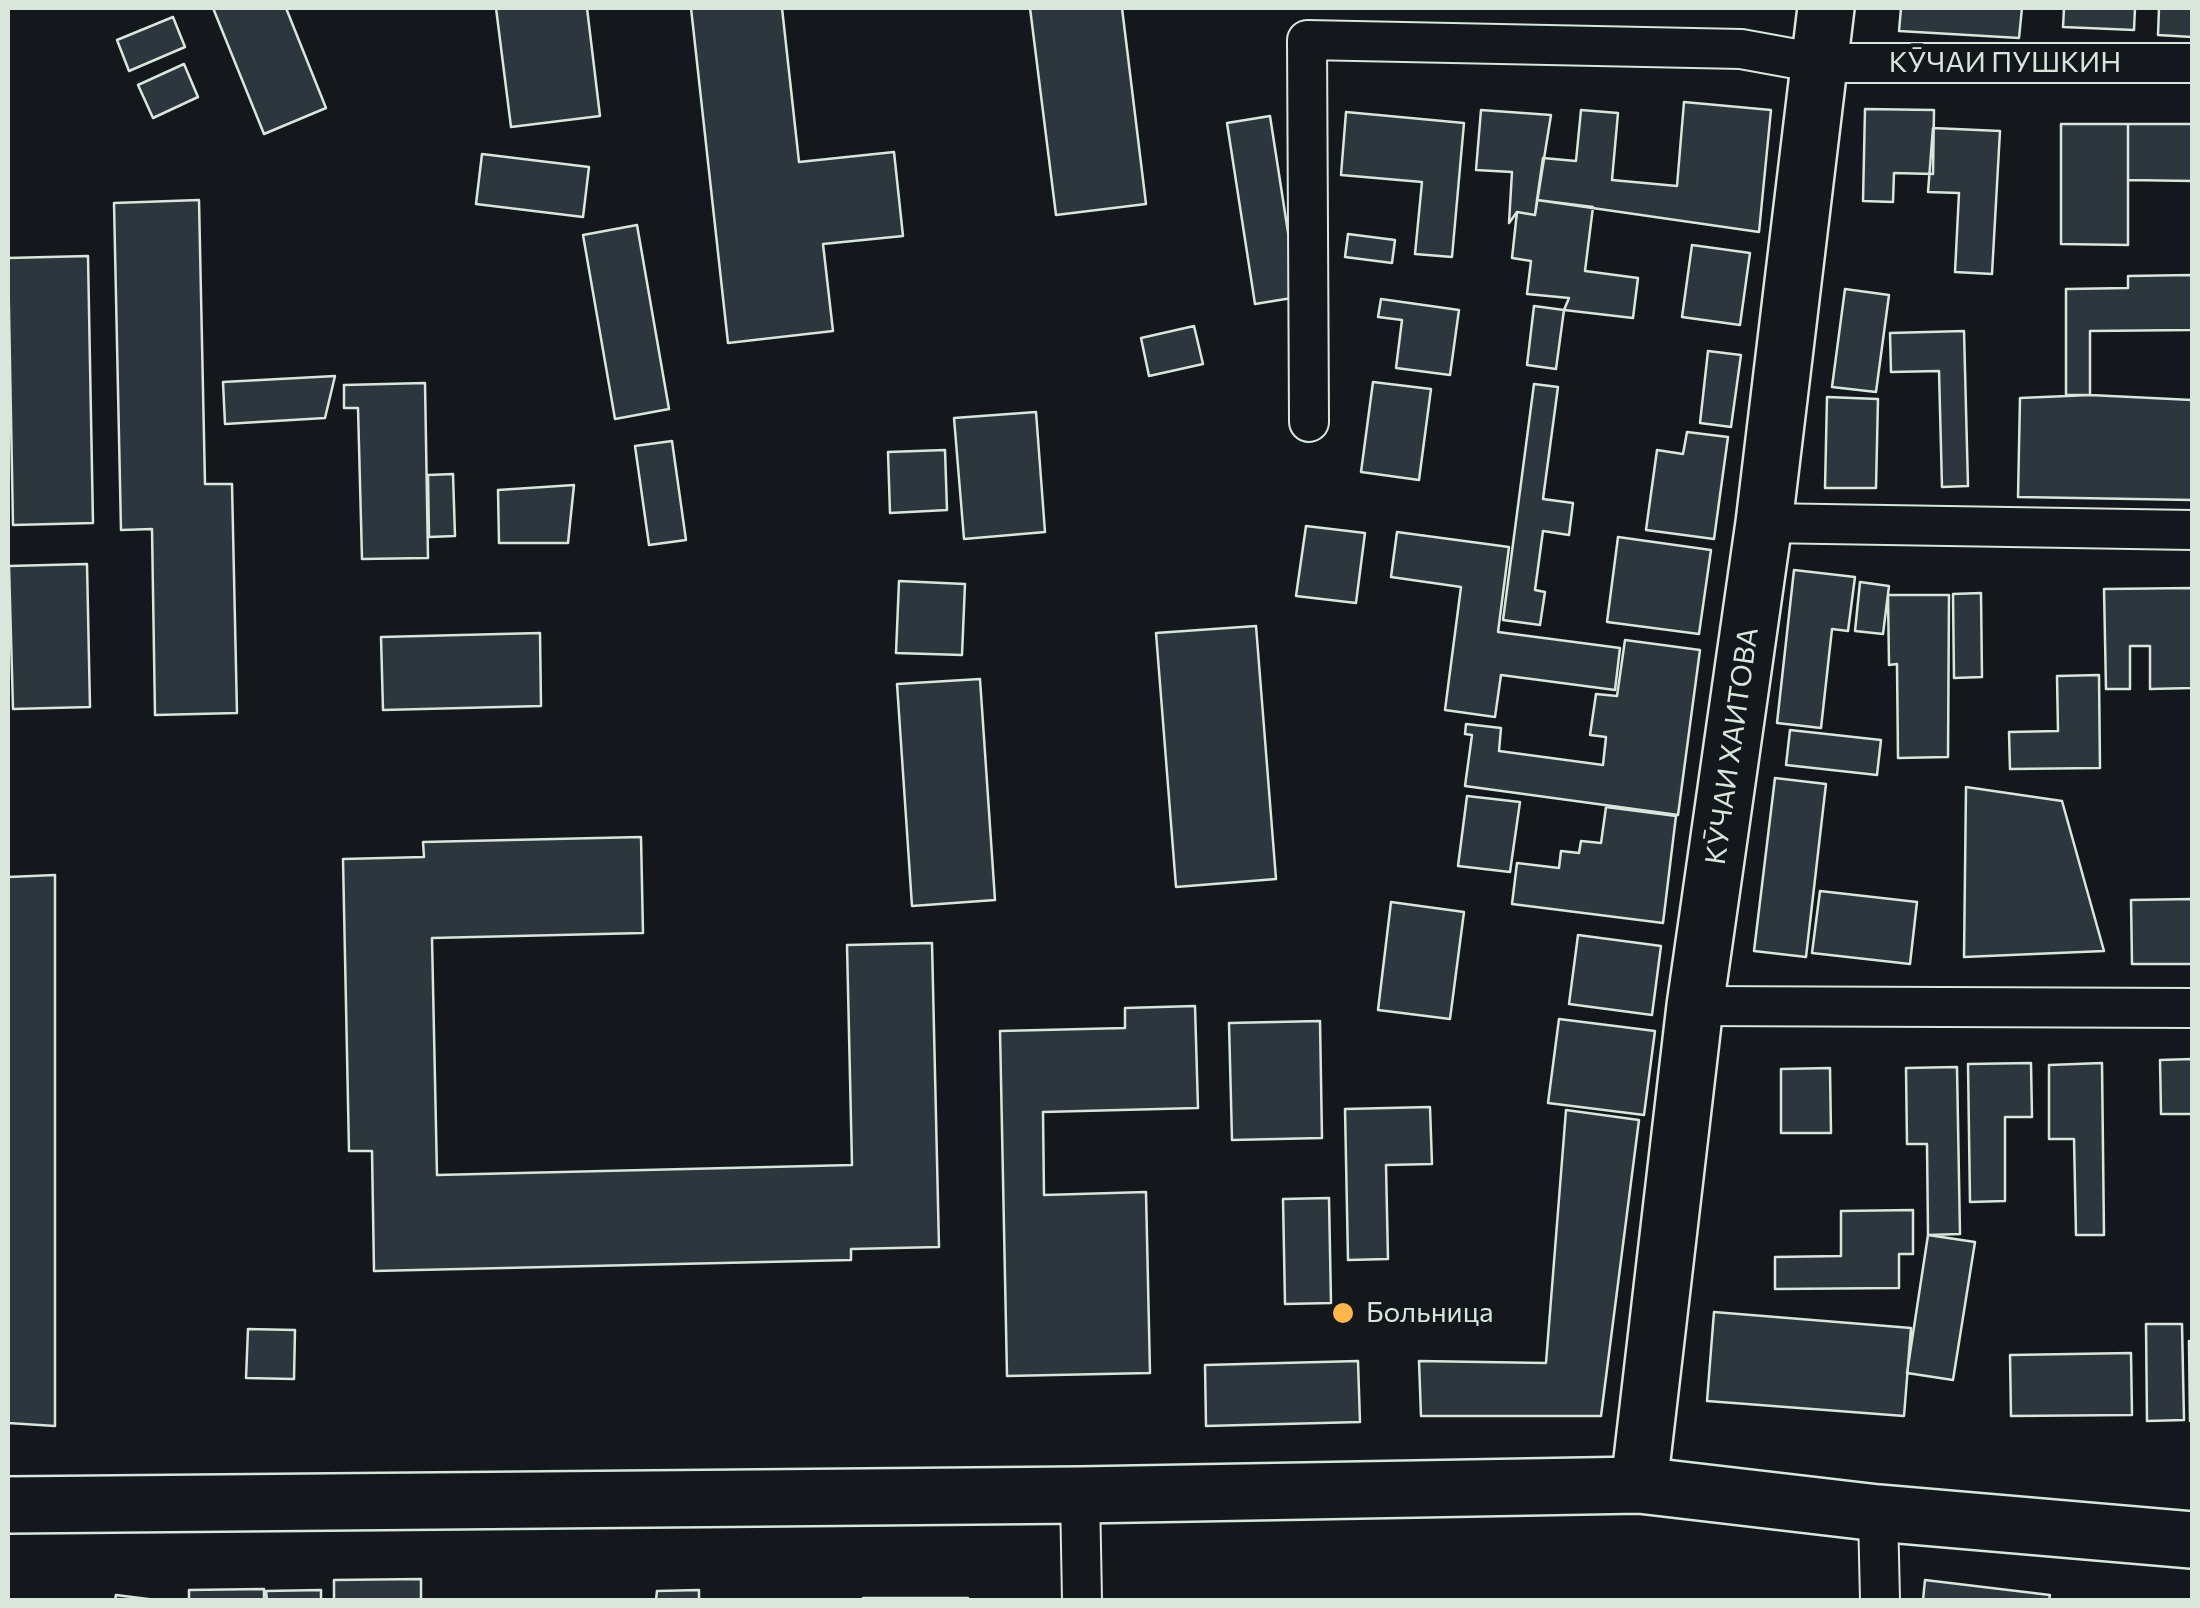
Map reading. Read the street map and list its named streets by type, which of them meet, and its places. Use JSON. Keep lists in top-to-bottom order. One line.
{"streets":{"main road":["КӮЧАИ ХАИТОВА"],"street":["КӮЧАИ ПУШКИН"]},"crossings":[["КӮЧАИ ПУШКИН","КӮЧАИ ХАИТОВА"]],"places":["Больница"]}
